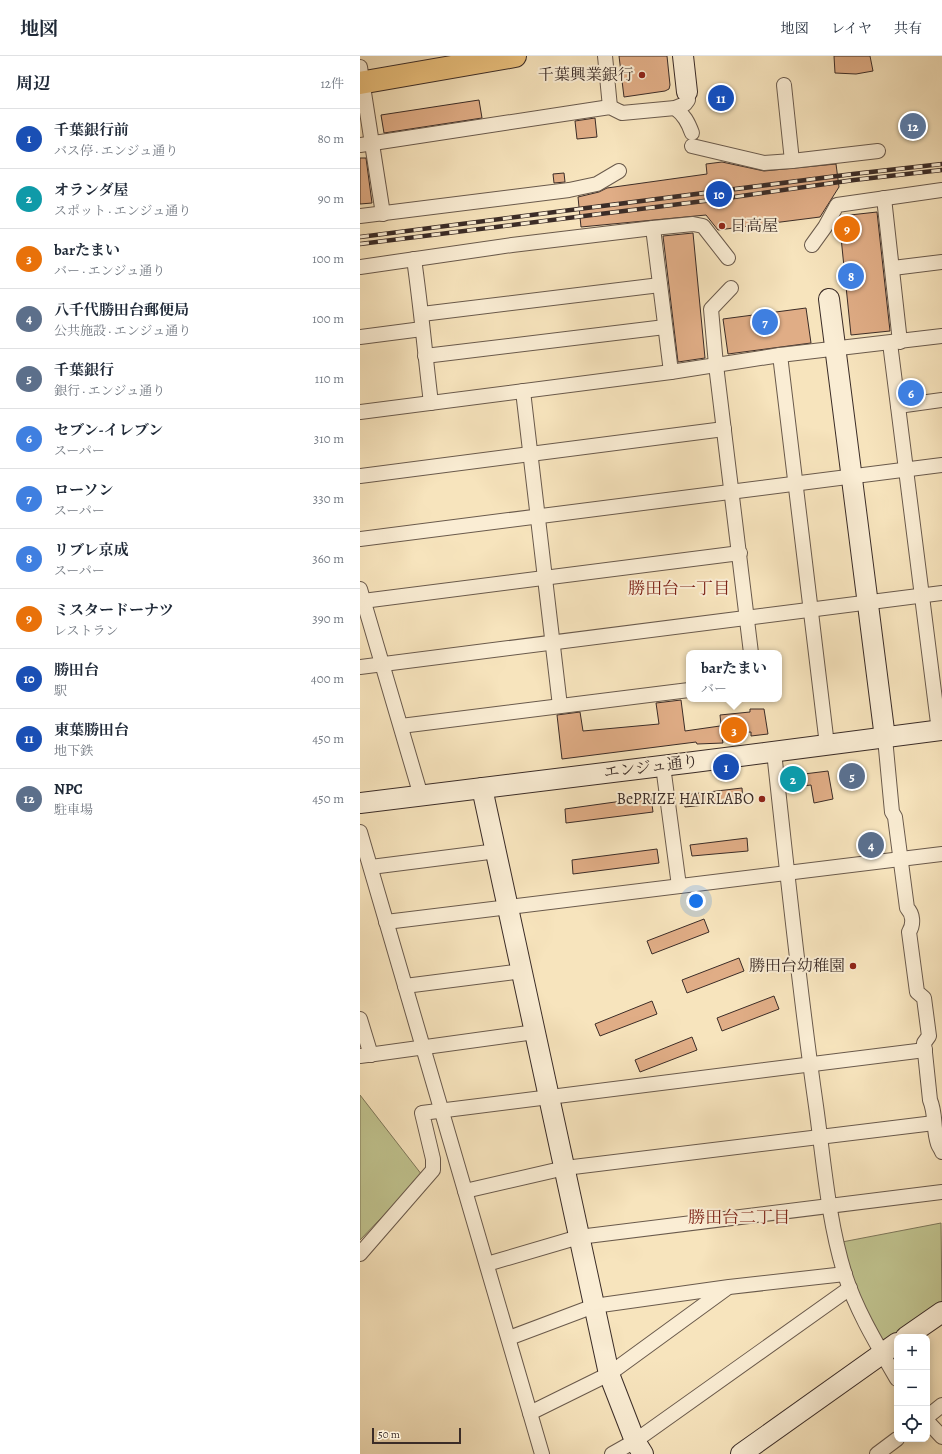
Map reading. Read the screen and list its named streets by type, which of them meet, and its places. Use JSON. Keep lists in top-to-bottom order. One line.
{"streets":{"street":["エンジュ通り"]},"districts":["勝田台一丁目","勝田台二丁目"],"places":["千葉興業銀行","日高屋","BePRIZE HAIRLABO","勝田台幼稚園"],"scale_bar":"50 m","page":{"header":"地図","nav":["地図","レイヤ","共有"],"heading":["周辺","12件"],"pins":["11","12","10","9","8","7","6","3","1","5","2","4"],"list":[{"mark":"1","name":"千葉銀行前","note":"バス停 · エンジュ通り","value":"80 m"},{"mark":"2","name":"オランダ屋","note":"スポット · エンジュ通り","value":"90 m"},{"mark":"3","name":"barたまい","note":"バー · エンジュ通り","value":"100 m"},{"mark":"4","name":"八千代勝田台郵便局","note":"公共施設 · エンジュ通り","value":"100 m"},{"mark":"5","name":"千葉銀行","note":"銀行 · エンジュ通り","value":"110 m"},{"mark":"6","name":"セブン-イレブン","note":"スーパー","value":"310 m"},{"mark":"7","name":"ローソン","note":"スーパー","value":"330 m"},{"mark":"8","name":"リブレ京成","note":"スーパー","value":"360 m"},{"mark":"9","name":"ミスタードーナツ","note":"レストラン","value":"390 m"},{"mark":"10","name":"勝田台","note":"駅","value":"400 m"},{"mark":"11","name":"東葉勝田台","note":"地下鉄","value":"450 m"},{"mark":"12","name":"NPC","note":"駐車場","value":"450 m"}],"popup":["barたまい","バー"],"map_buttons":["+","−"],"scale":"50 m"}}
